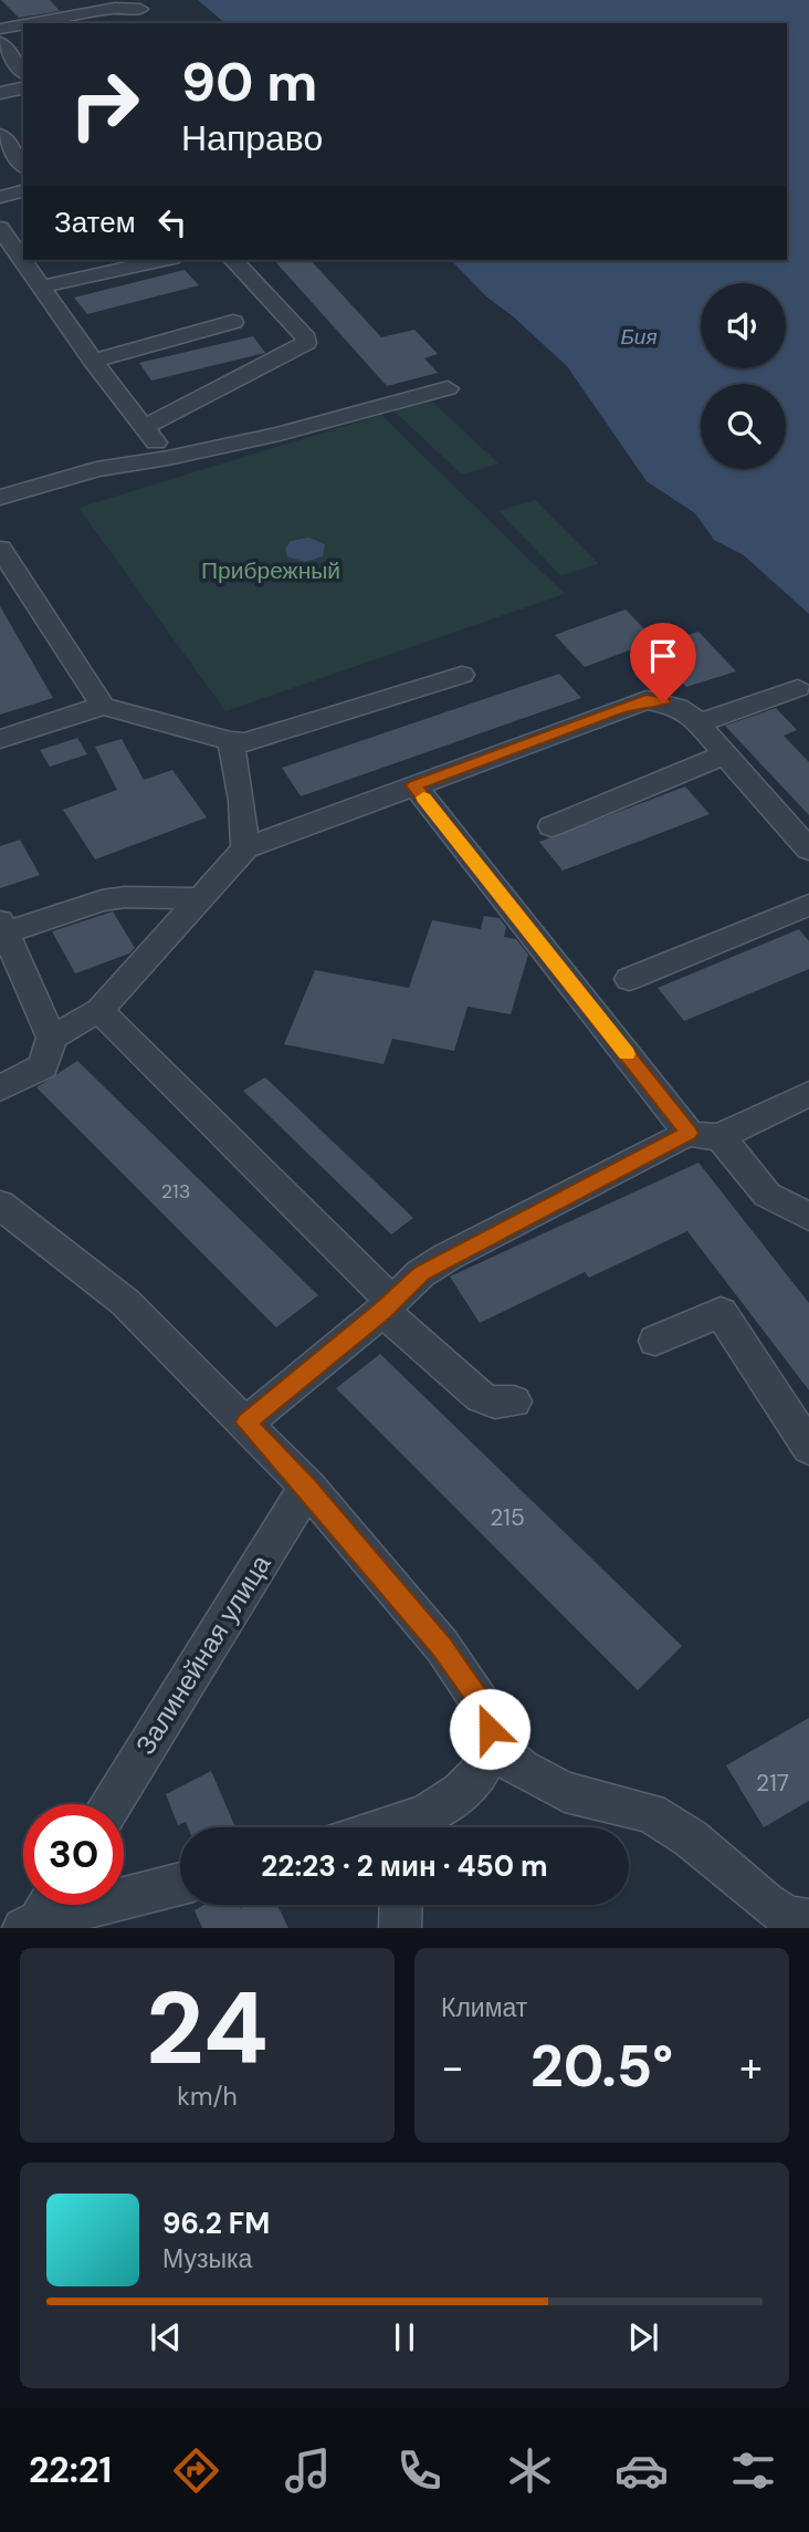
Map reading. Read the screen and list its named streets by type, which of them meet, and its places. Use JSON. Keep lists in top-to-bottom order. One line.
{"streets":{"street":["Залинейная улица"]},"water":["Бия"],"parks":["Прибрежный"],"house_numbers":["213","215","217"],"page":{"turn":["90 m","Направо"],"then":"Затем","limit":"30","trip":"22:23 · 2 мин · 450 m","tile":[["24","km/h"],"Климат"],"heat":["−","20.5°","+"],"song":["96.2 FM","Музыка"],"tabs":"22:21"}}
